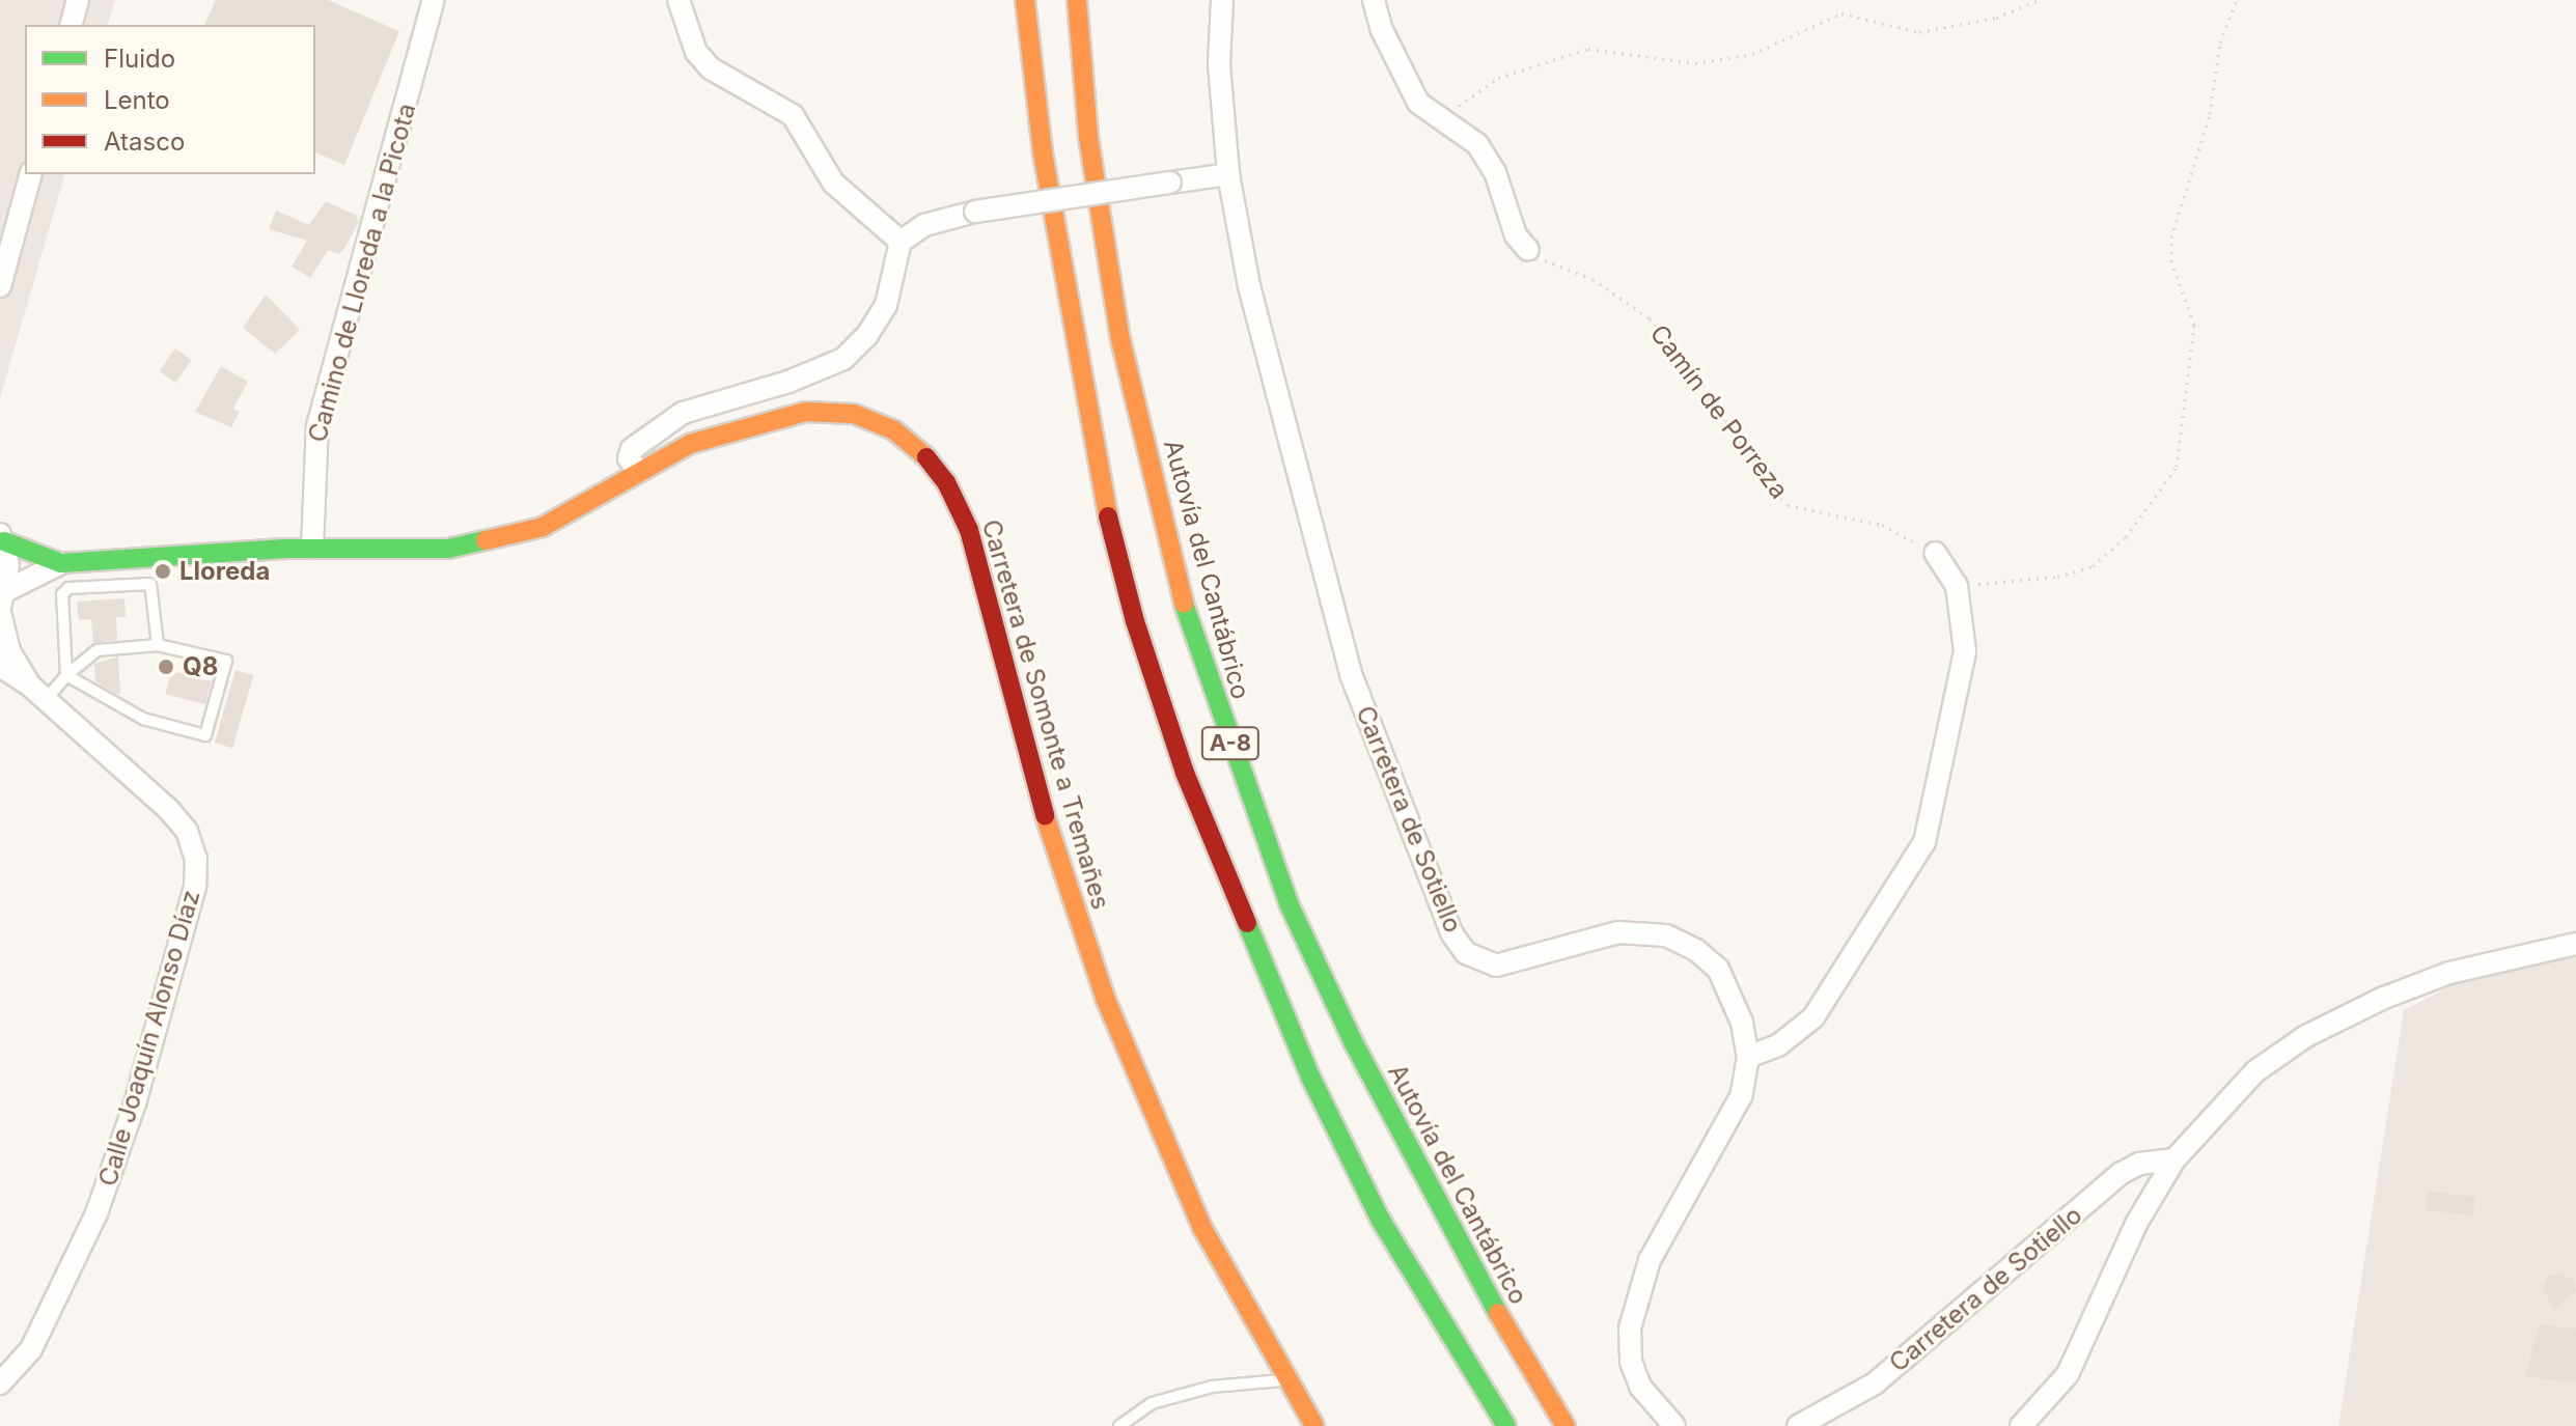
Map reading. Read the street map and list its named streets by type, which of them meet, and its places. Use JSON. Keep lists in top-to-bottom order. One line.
{"streets":{"main road":["Autovía del Cantábrico","Carretera de Somonte a Tremañes","A-8"],"street":["Camino de Lloreda a la Picota","Carretera de Sotiello","Calle Joaquín Alonso Díaz"],"path":["Camín de Porreza"]},"crossings":[["Camino de Lloreda a la Picota","Carretera de Somonte a Tremañes"]],"places":["Lloreda","Q8"],"legend":["Fluido","Lento","Atasco"]}
